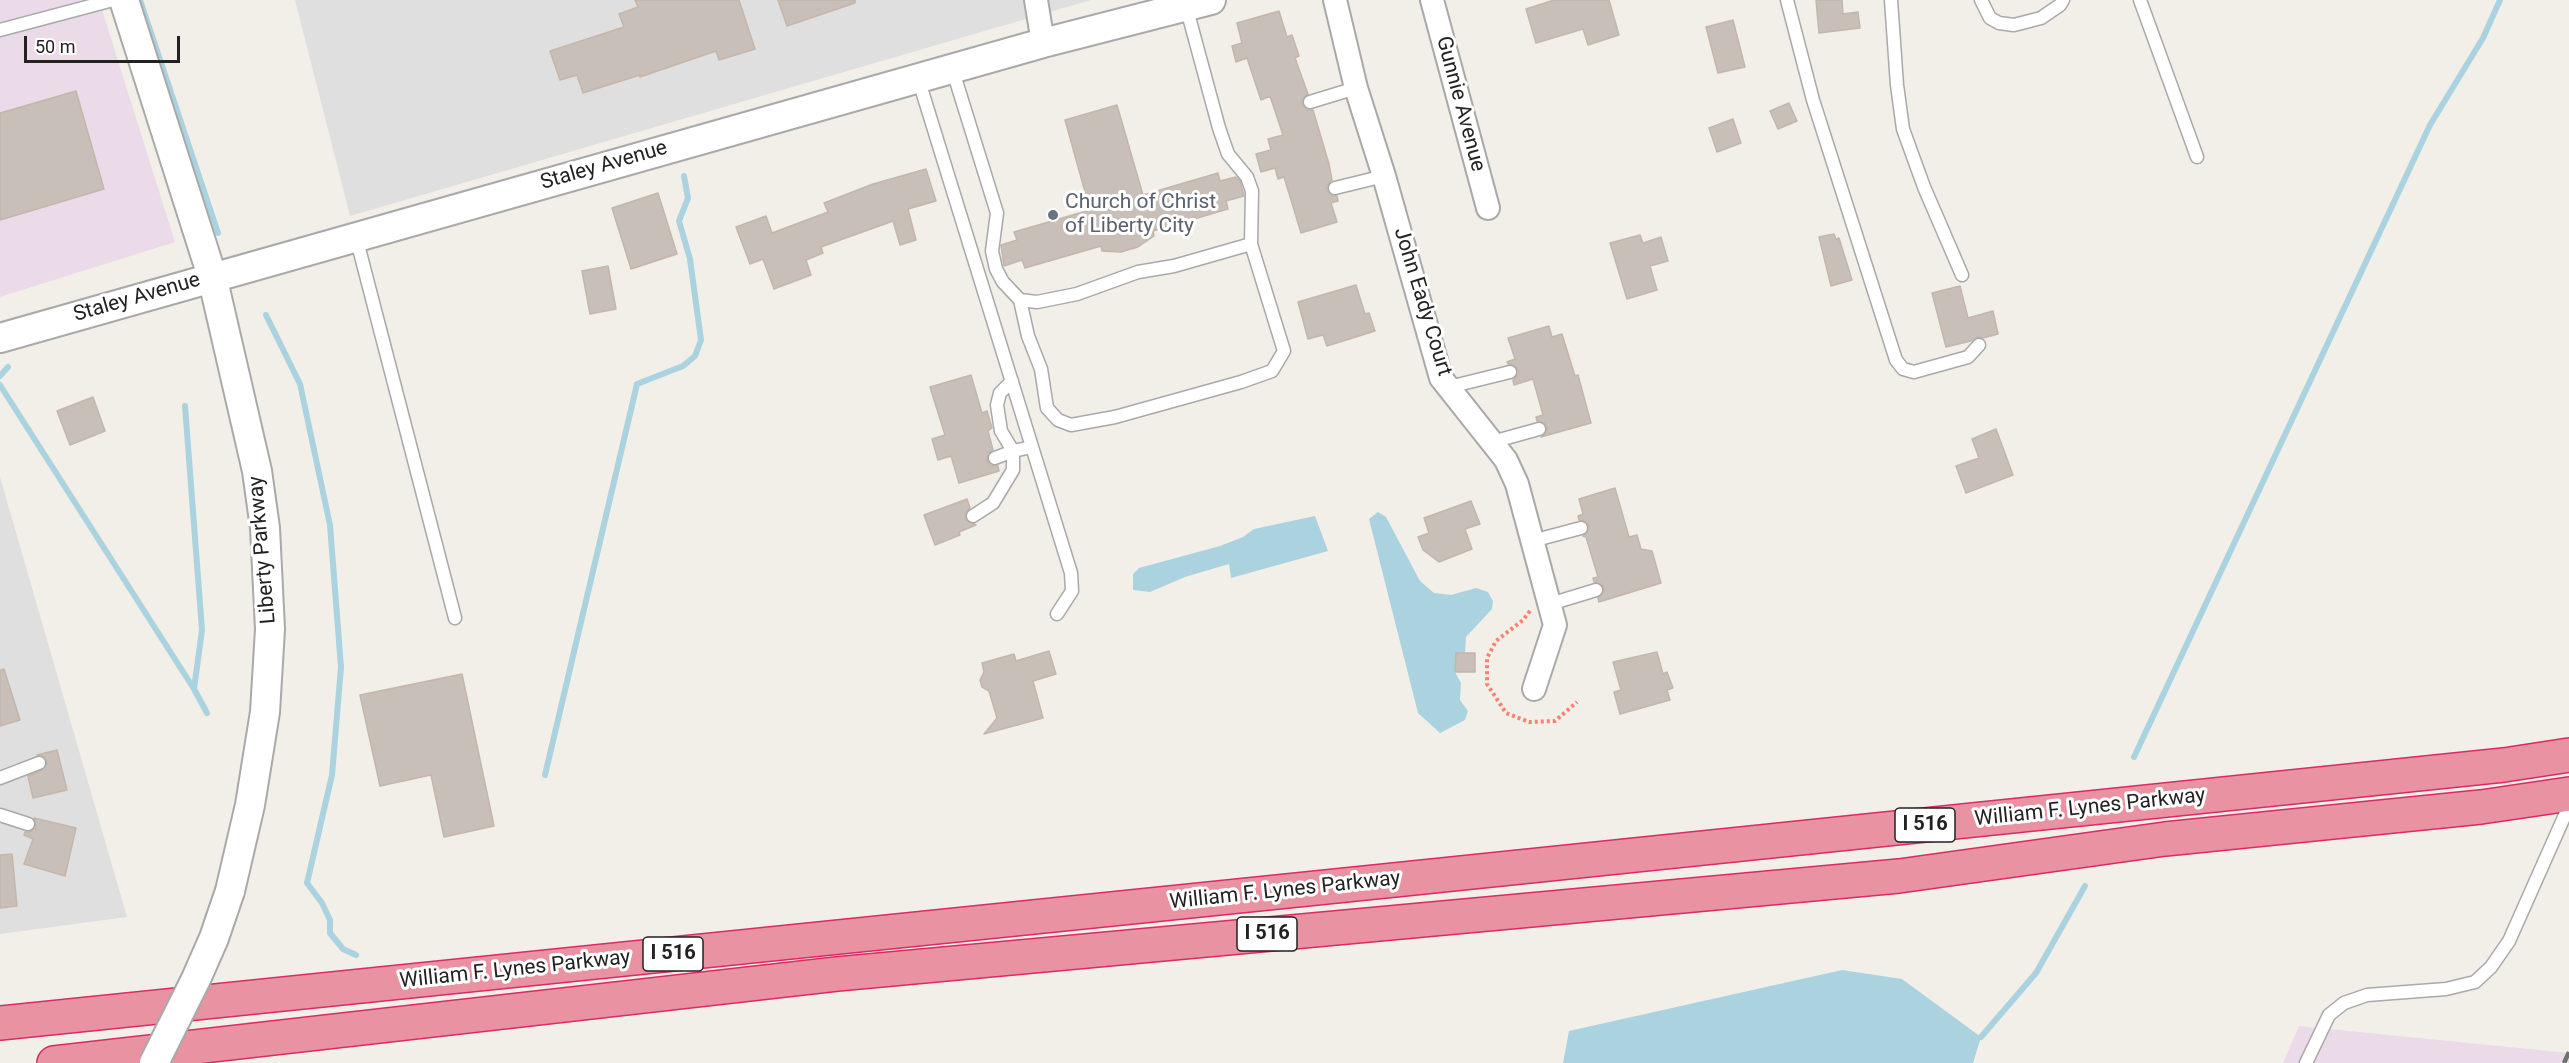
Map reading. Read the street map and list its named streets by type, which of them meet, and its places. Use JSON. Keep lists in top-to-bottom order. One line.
{"streets":{"highway":["William F. Lynes Parkway","I 516"],"street":["Gunnie Avenue","Staley Avenue","John Eady Court","Liberty Parkway"]},"crossings":[["Staley Avenue","Liberty Parkway"]],"places":["Church of Christ of Liberty City"],"scale_bar":"50 m"}
